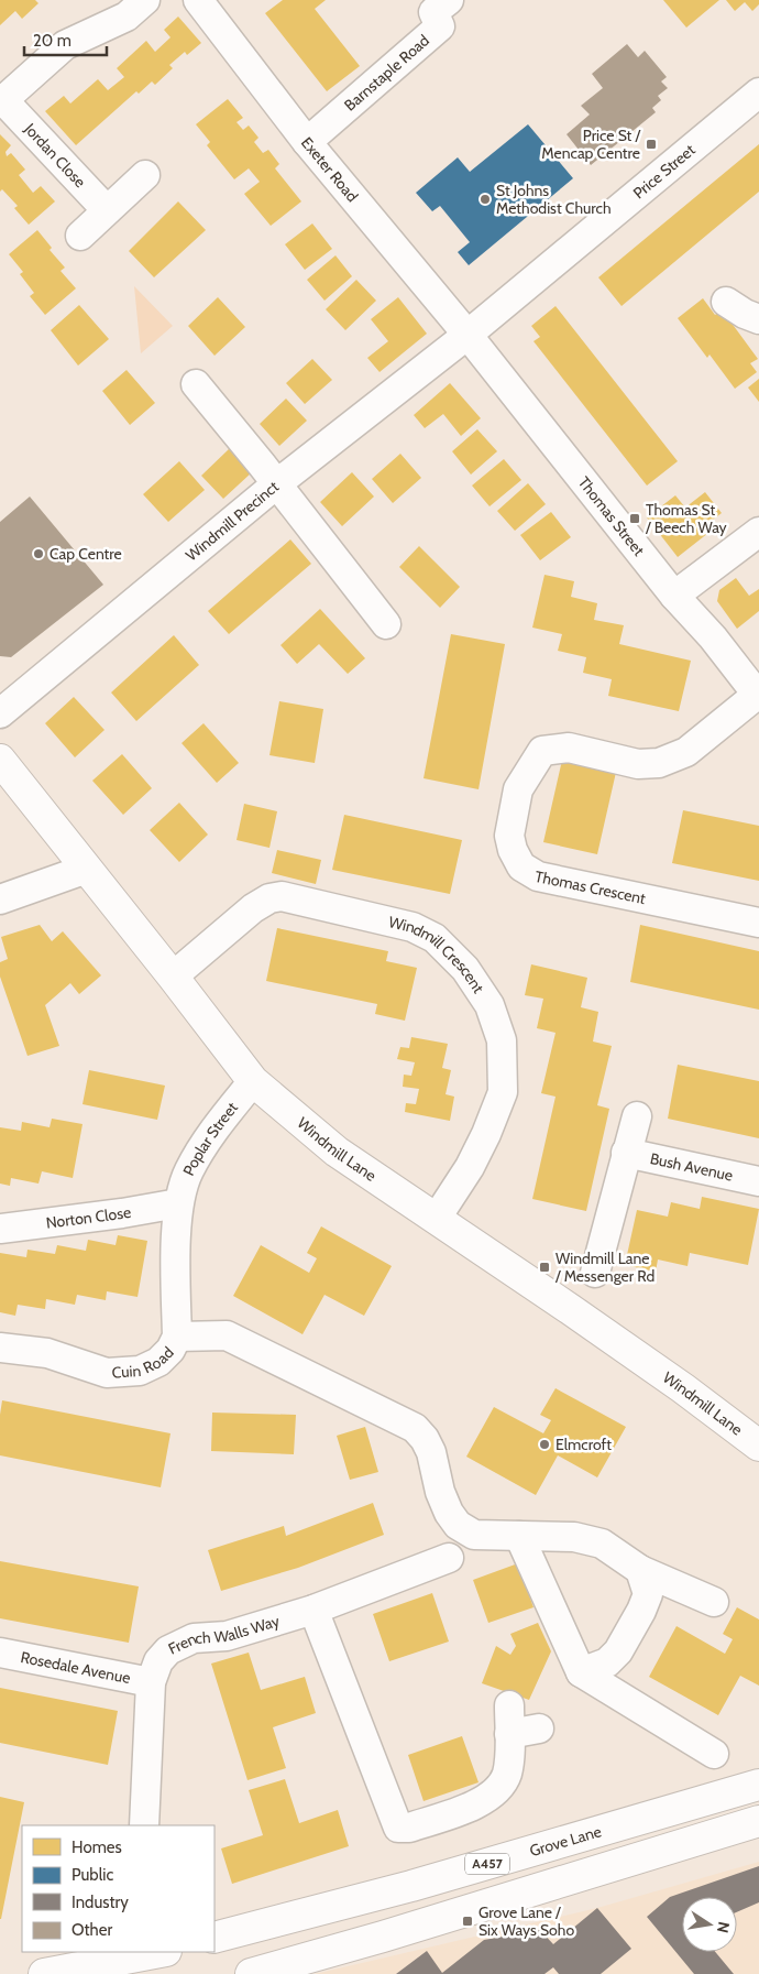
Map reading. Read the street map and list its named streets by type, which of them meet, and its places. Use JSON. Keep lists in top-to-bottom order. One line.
{"streets":{"main road":["Windmill Lane","Grove Lane","A457"],"street":["Barnstaple Road","Jordan Close","Exeter Road","Price Street","Thomas Street","Windmill Precinct","Thomas Crescent","Windmill Crescent","Poplar Street","Bush Avenue","Norton Close","Cuin Road","French Walls Way","Rosedale Avenue"]},"crossings":[["Barnstaple Road","Exeter Road"],["Exeter Road","Price Street"],["Exeter Road","Thomas Street"],["Exeter Road","Windmill Precinct"],["Price Street","Thomas Street"],["Price Street","Windmill Precinct"],["Thomas Street","Windmill Precinct"],["Thomas Street","Thomas Crescent"],["Windmill Crescent","Windmill Lane"],["Poplar Street","Windmill Lane"],["Poplar Street","Norton Close"],["Poplar Street","Cuin Road"],["Norton Close","Cuin Road"],["French Walls Way","Rosedale Avenue"]],"places":{"transit":["Price St / Mencap Centre","Thomas St / Beech Way","Windmill Lane / Messenger Rd","Grove Lane / Six Ways Soho"],"other":["St Johns Methodist Church","Cap Centre","Elmcroft"]},"legend":["Homes","Public","Industry","Other"],"scale_bar":"20 m","north":"right"}
